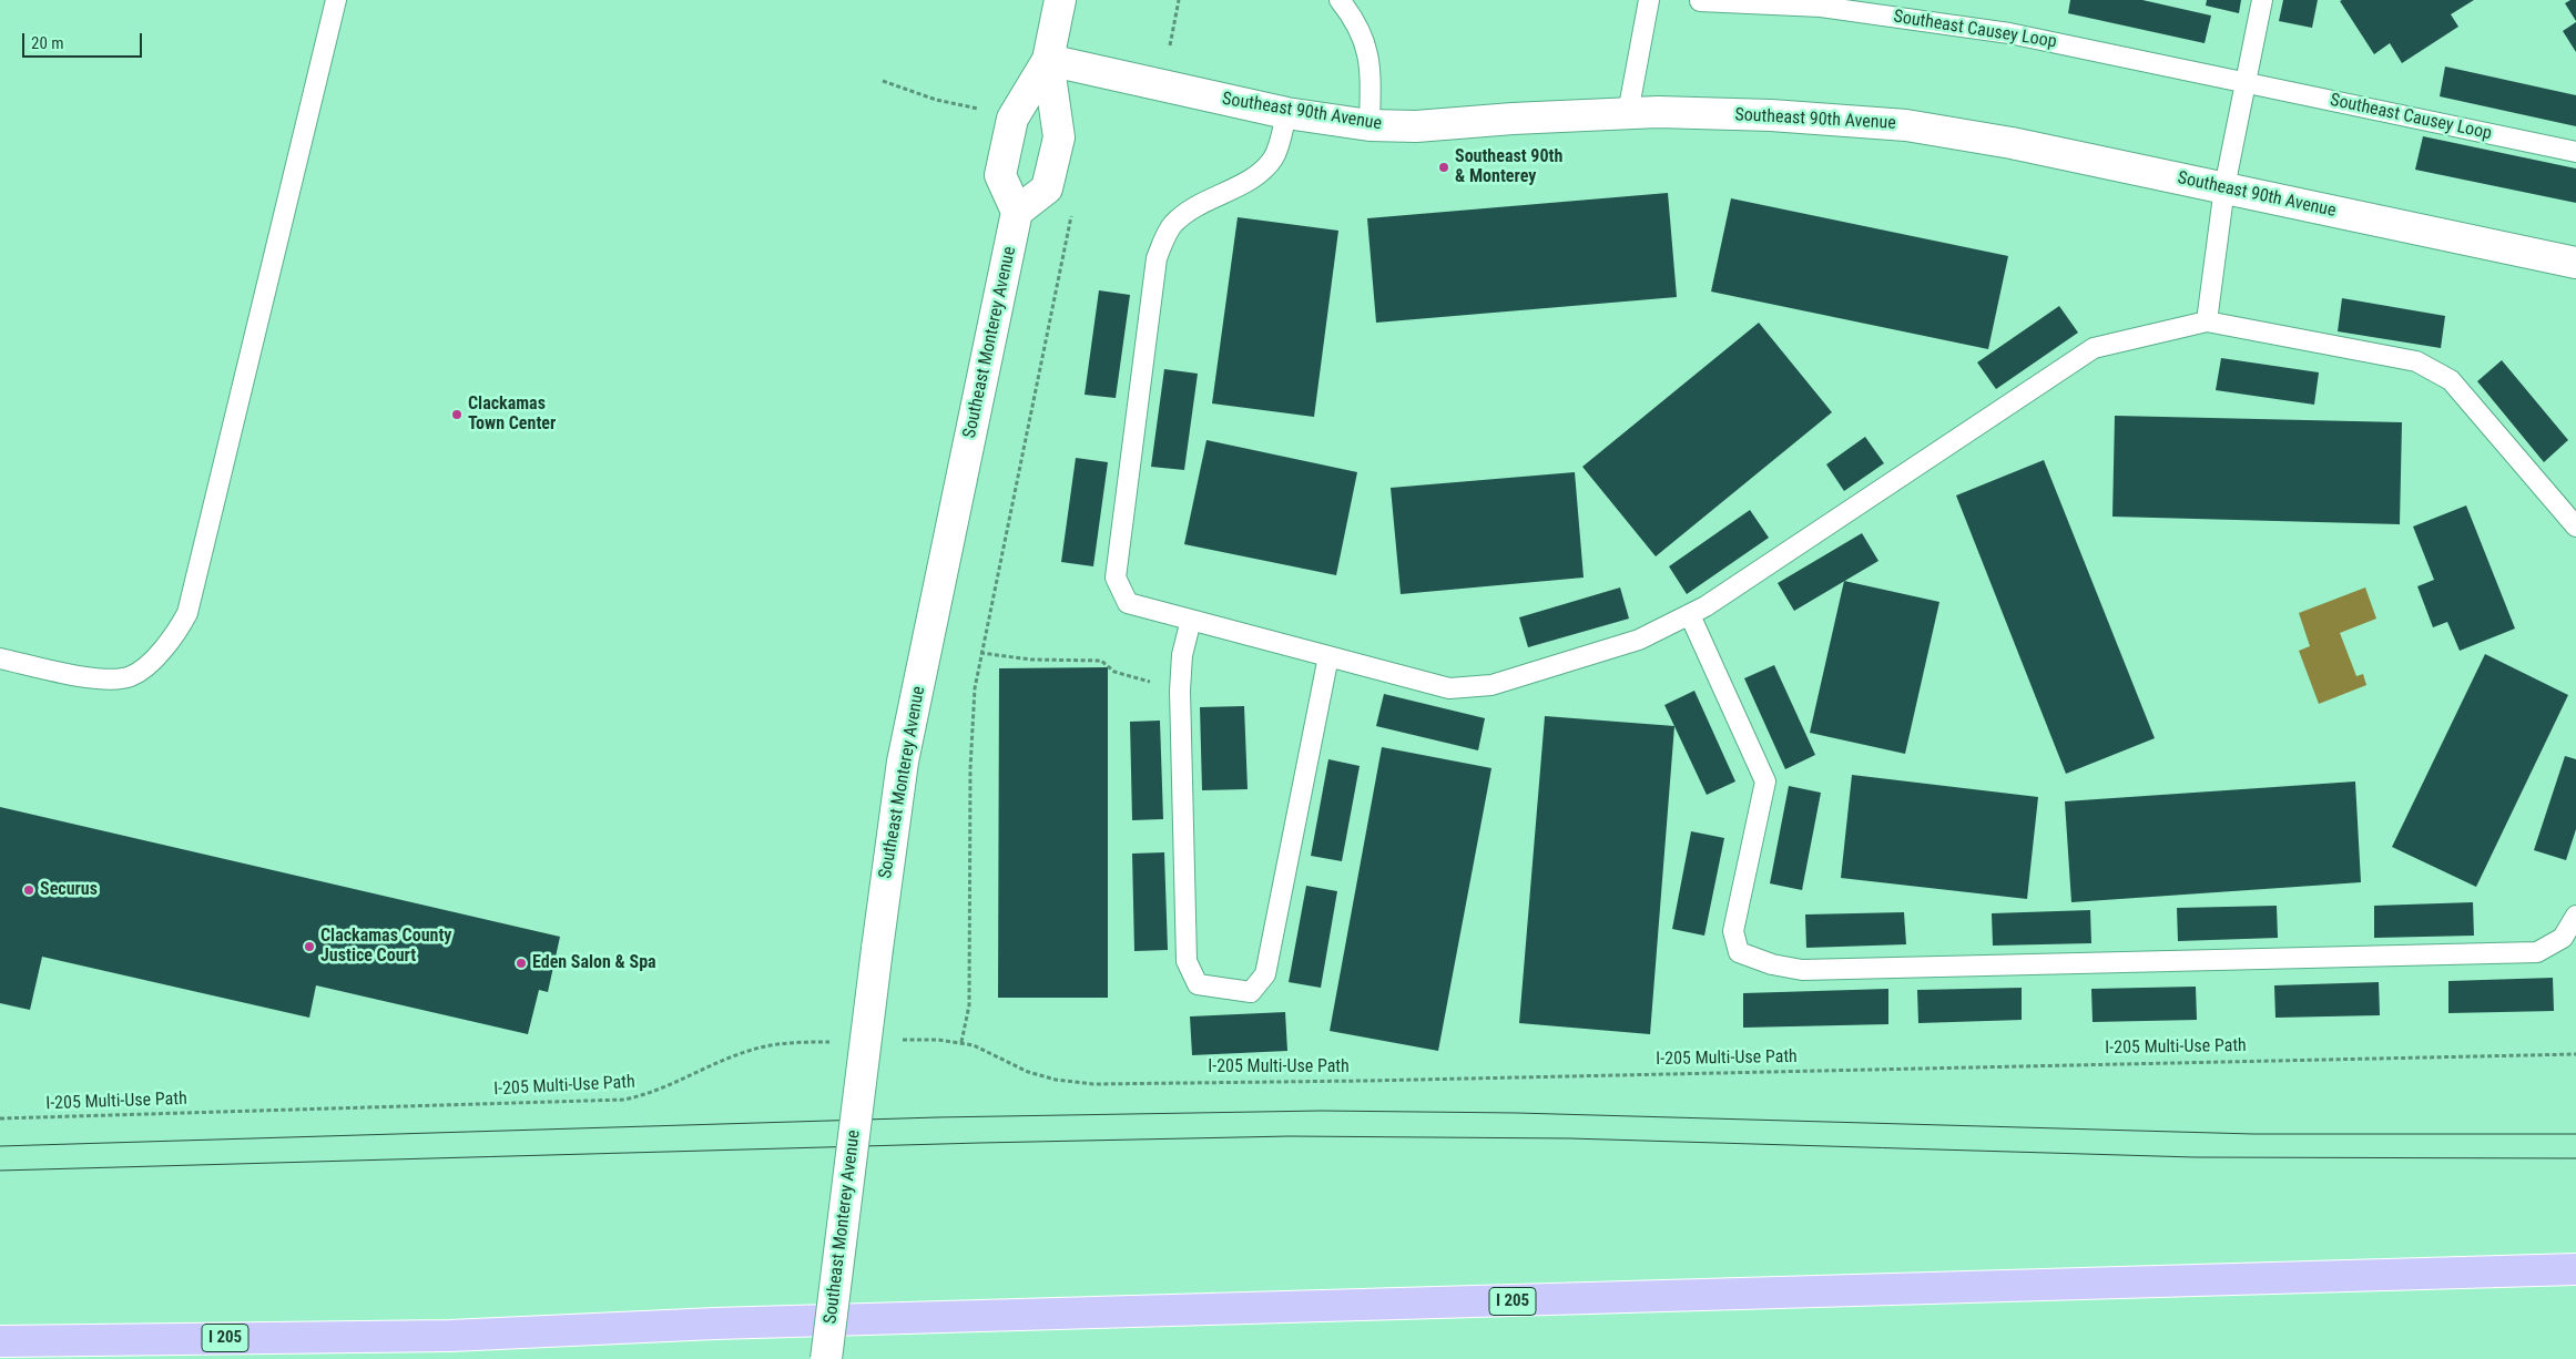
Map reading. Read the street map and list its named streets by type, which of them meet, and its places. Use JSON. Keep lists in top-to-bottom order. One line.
{"streets":{"highway":["I 205"],"main road":["Southeast 90th Avenue","Southeast Monterey Avenue"],"lane":["Southeast Causey Loop"],"path":["I-205 Multi-Use Path"]},"places":["Southeast 90th & Monterey","Clackamas Town Center","Securus","Clackamas County Justice Court","Eden Salon & Spa"],"scale_bar":"20 m"}
